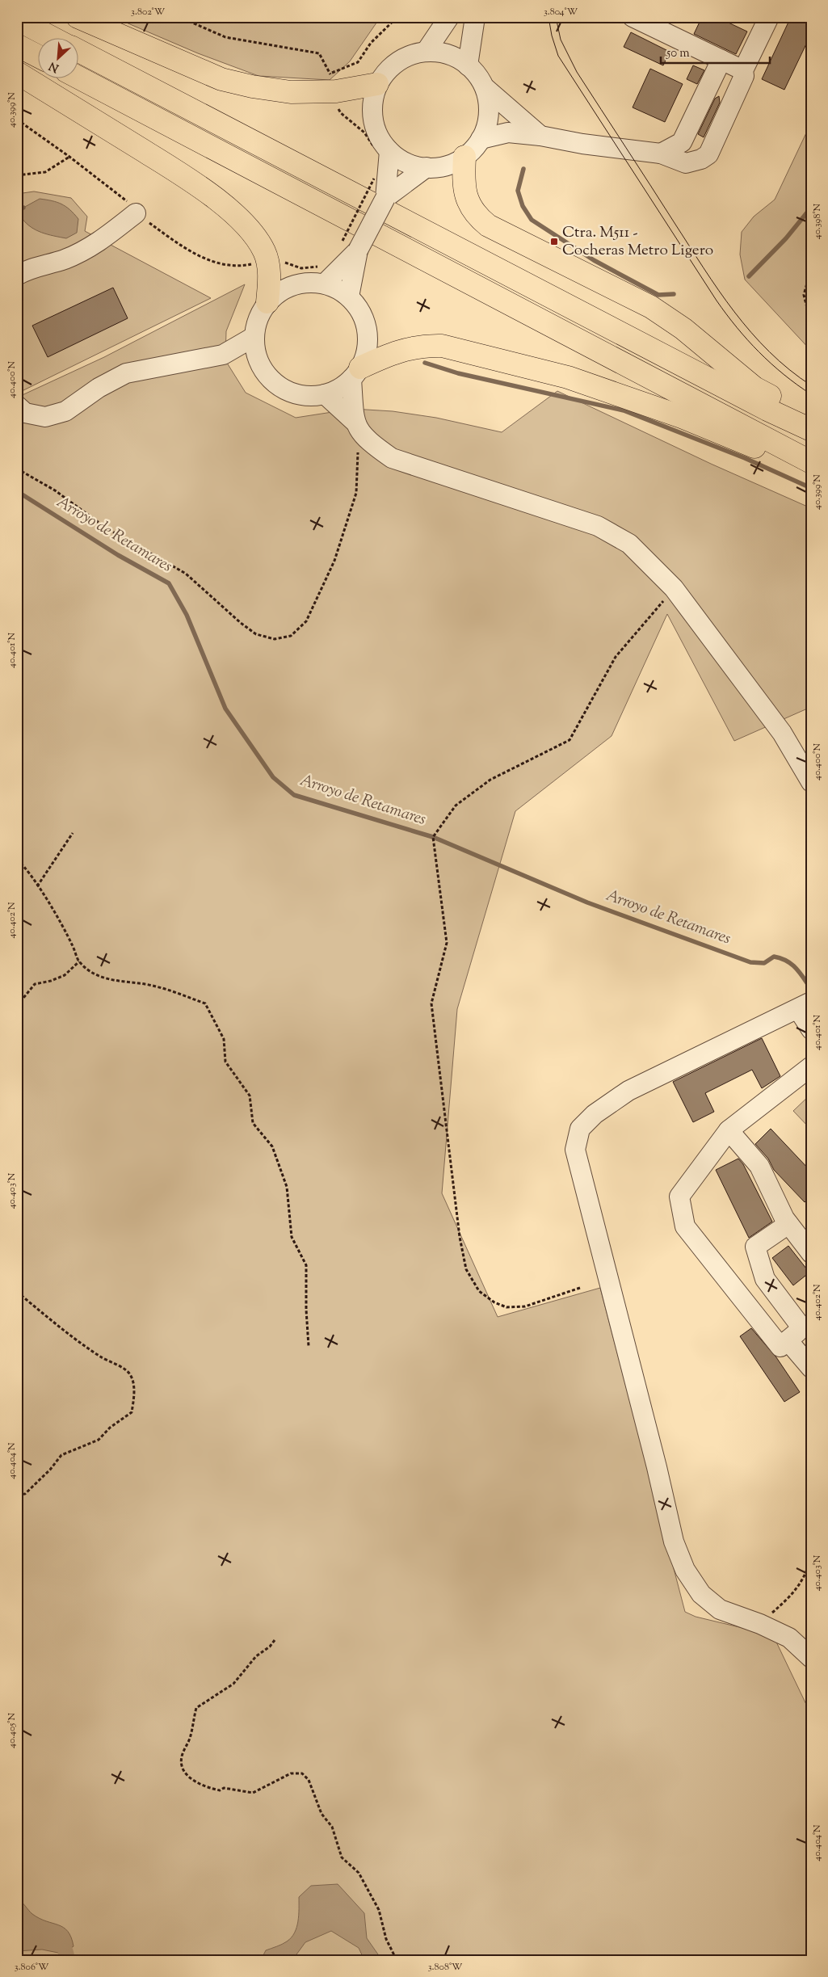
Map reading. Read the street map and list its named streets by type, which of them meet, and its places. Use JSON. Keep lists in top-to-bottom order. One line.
{"water":["Arroyo de Retamares"],"places":{"transit":["Ctra. M511 - Cocheras Metro Ligero"]},"scale_bar":"50 m","north":"bottom left","coordinates":["3.802°W","3.804°W","40.399°N","40.398°N","40.400°N","40.401°N","40.402°N","40.403°N","40.404°N","40.405°N","3.806°W","3.808°W"]}
